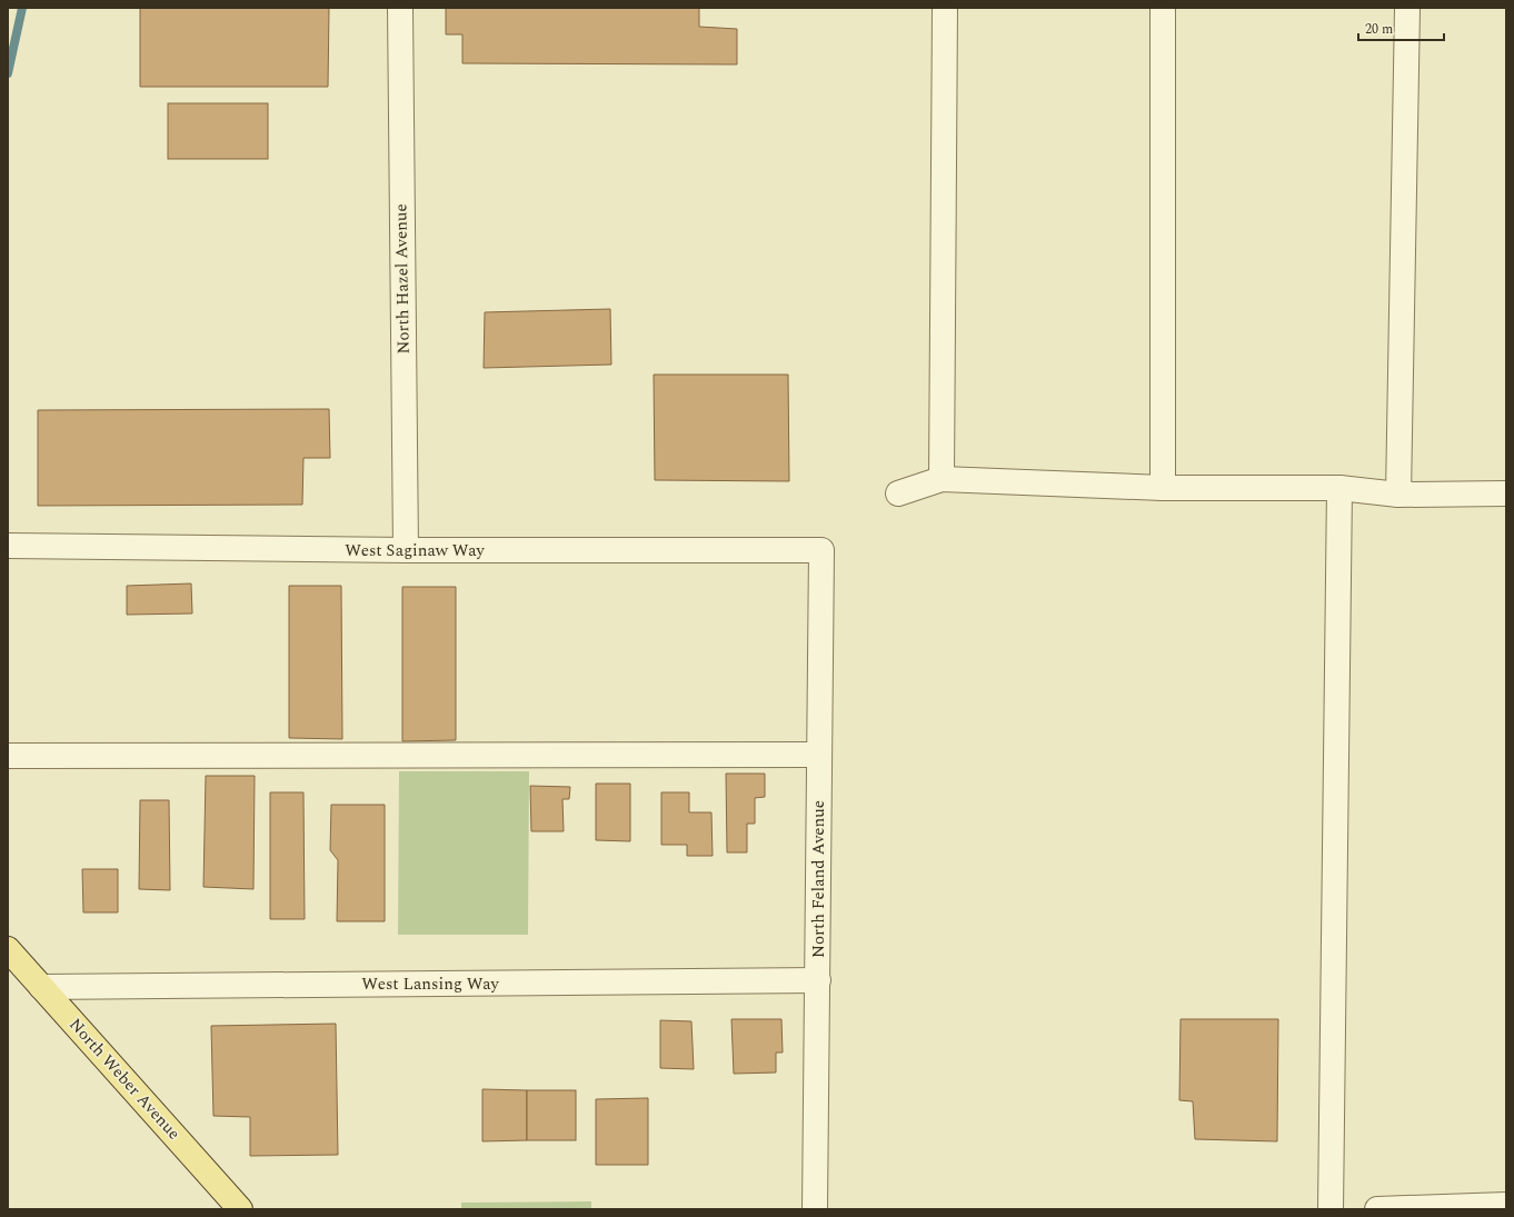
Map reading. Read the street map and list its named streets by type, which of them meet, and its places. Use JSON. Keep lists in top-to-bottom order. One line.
{"streets":{"main road":["North Weber Avenue"],"street":["North Hazel Avenue","West Saginaw Way","North Feland Avenue","West Lansing Way"]},"crossings":[["North Hazel Avenue","West Saginaw Way"],["West Saginaw Way","North Feland Avenue"],["North Feland Avenue","West Lansing Way"],["West Lansing Way","North Weber Avenue"]],"scale_bar":"20 m"}
